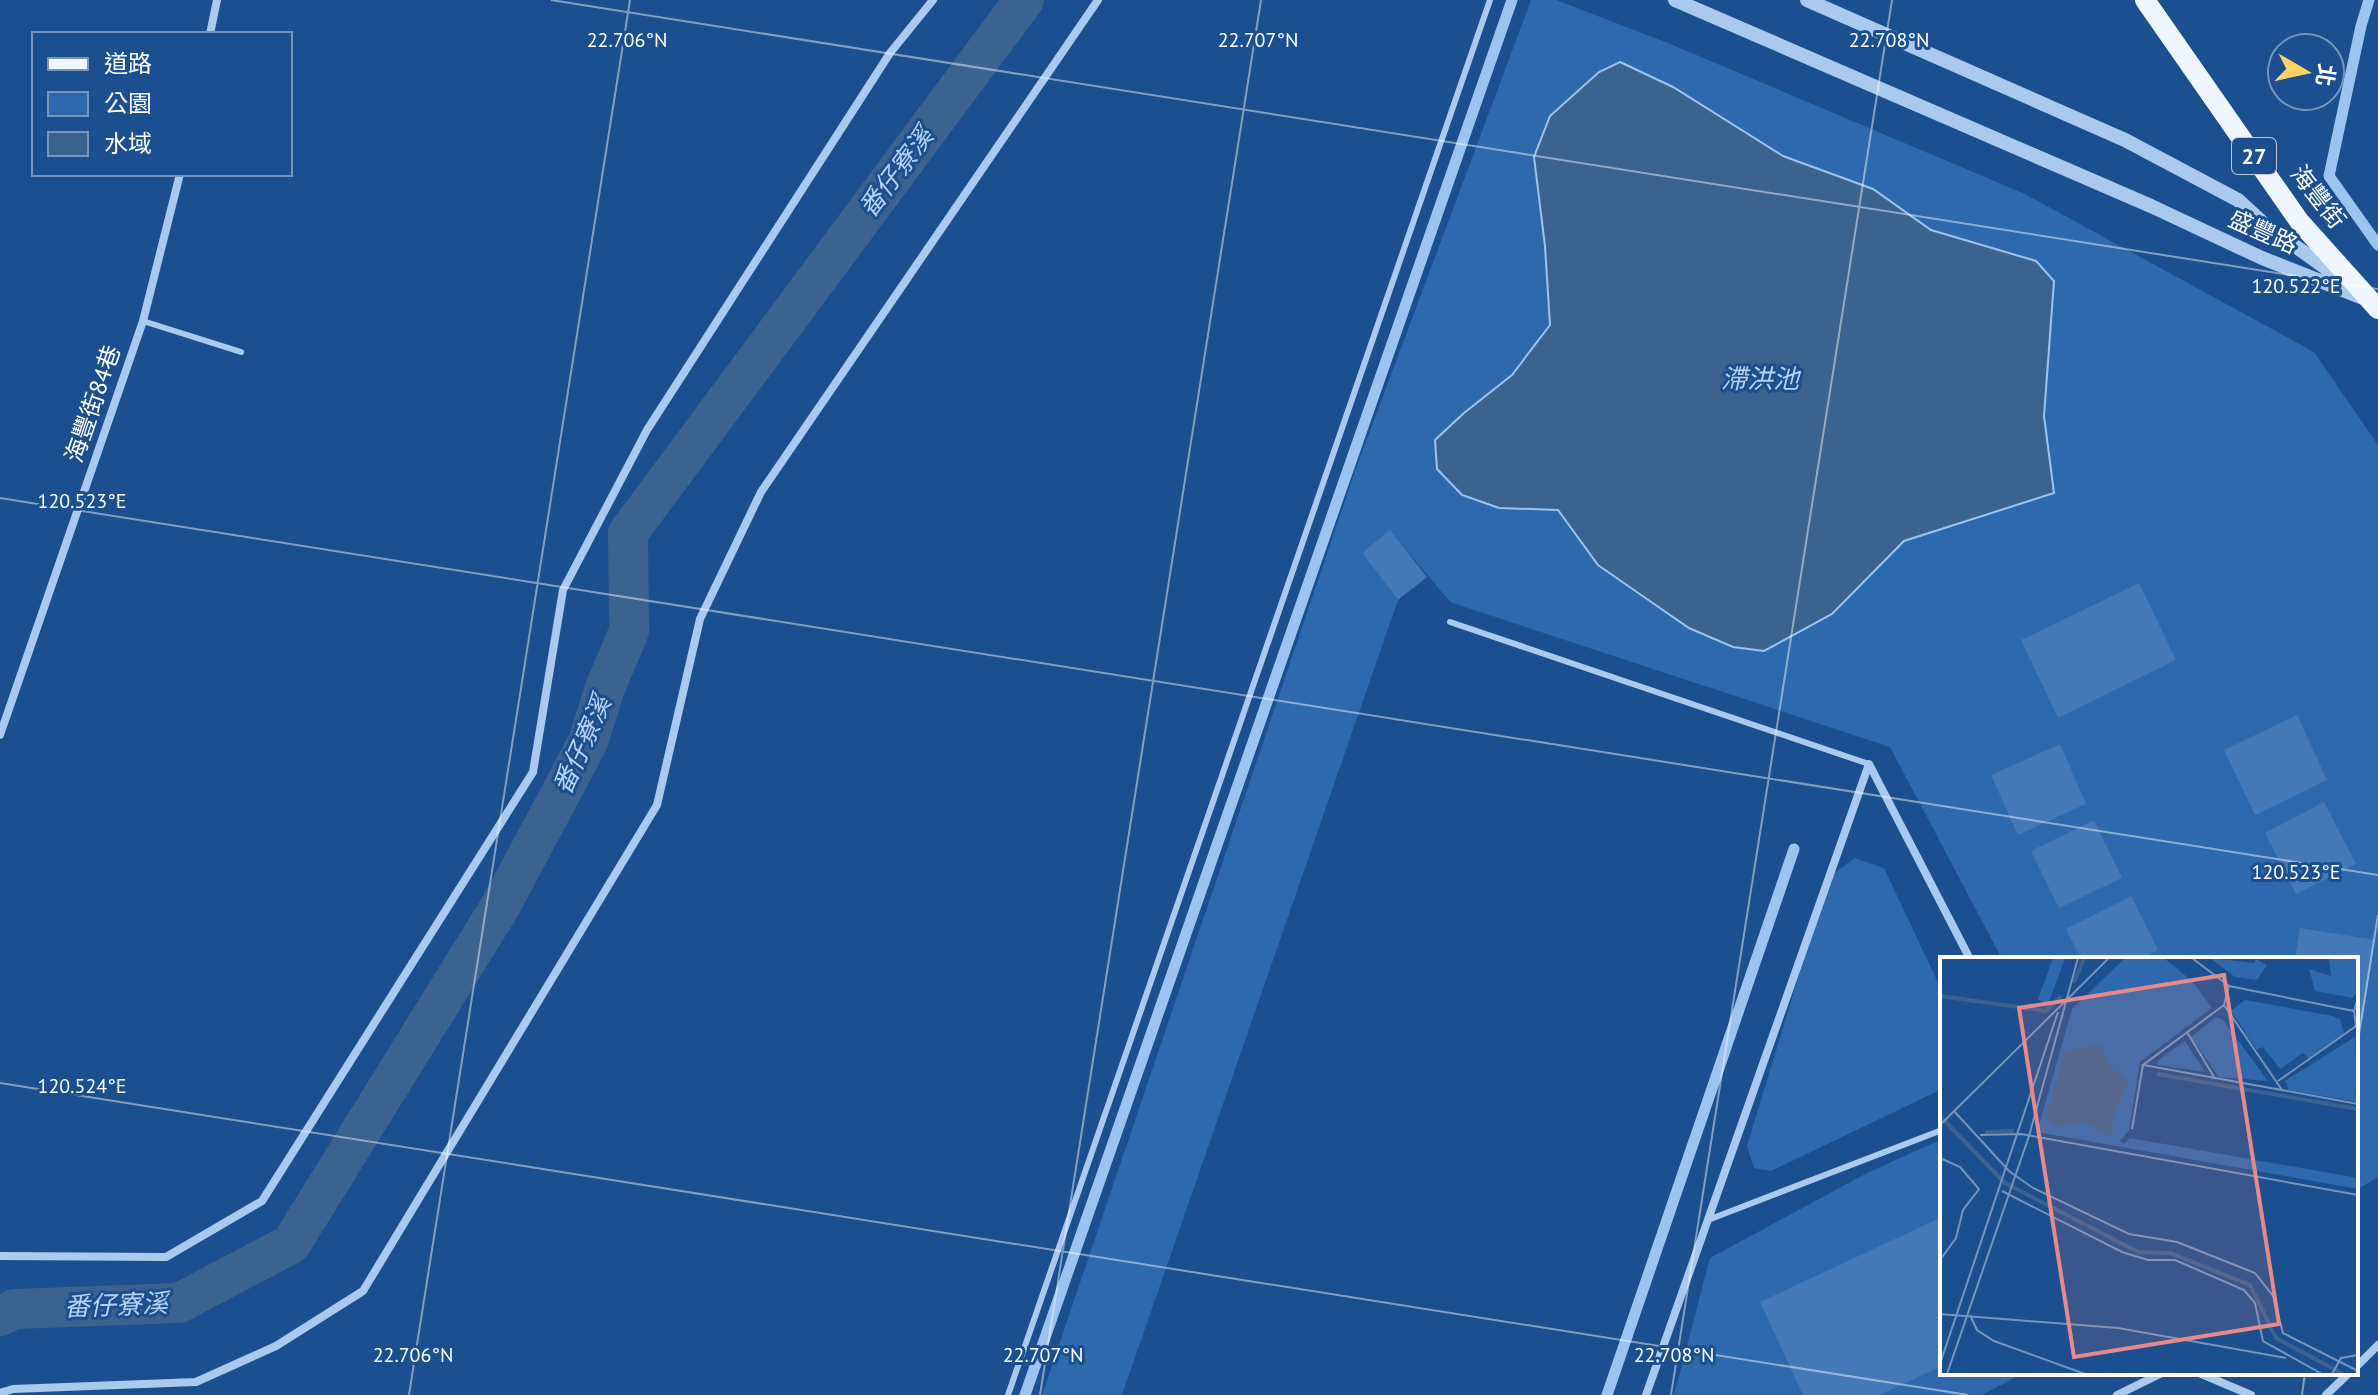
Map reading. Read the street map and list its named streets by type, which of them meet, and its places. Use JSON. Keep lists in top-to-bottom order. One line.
{"streets":{"main road":["27","海豐街"],"street":["盛豐路","海豐街84巷"]},"crossings":[["海豐街","盛豐路"]],"water":["番仔寮溪","滯洪池"],"legend":["道路","公園","水域"],"north":"right","coordinates":["22.706°N","22.707°N","22.708°N","120.522°E","120.523°E","120.524°E"]}
